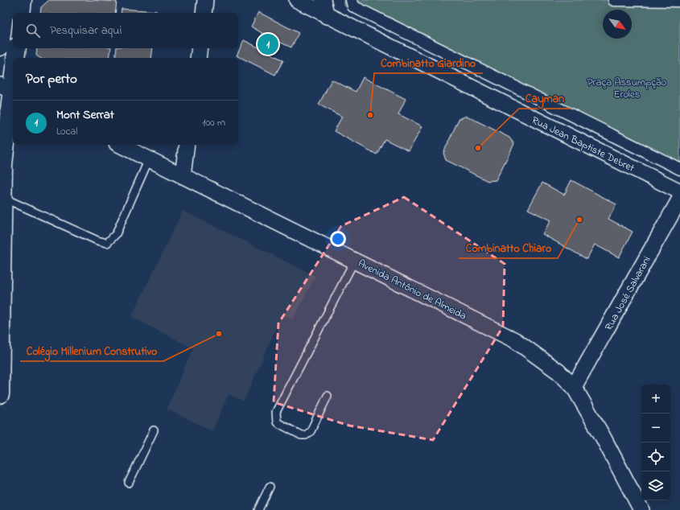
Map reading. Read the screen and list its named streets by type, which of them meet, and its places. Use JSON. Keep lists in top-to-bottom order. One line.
{"streets":{"street":["Rua Jean Baptiste Debret","Avenida Antônio de Almeida","Rua José Salvarani"]},"crossings":[["Avenida Antônio de Almeida","Rua José Salvarani"]],"parks":["Praça Assumpção Eroles"],"places":["Combinatto Giardino","Cayman","Combinatto Chiaro","Colégio Millenium Construtivo"],"north":"bottom right","page":{"search":"Pesquisar aqui","pins":"1","heading":"Por perto","list":[{"mark":"1","name":"Mont Serrat","note":"Local","value":"100 m"}],"map_buttons":["+","−"]}}
